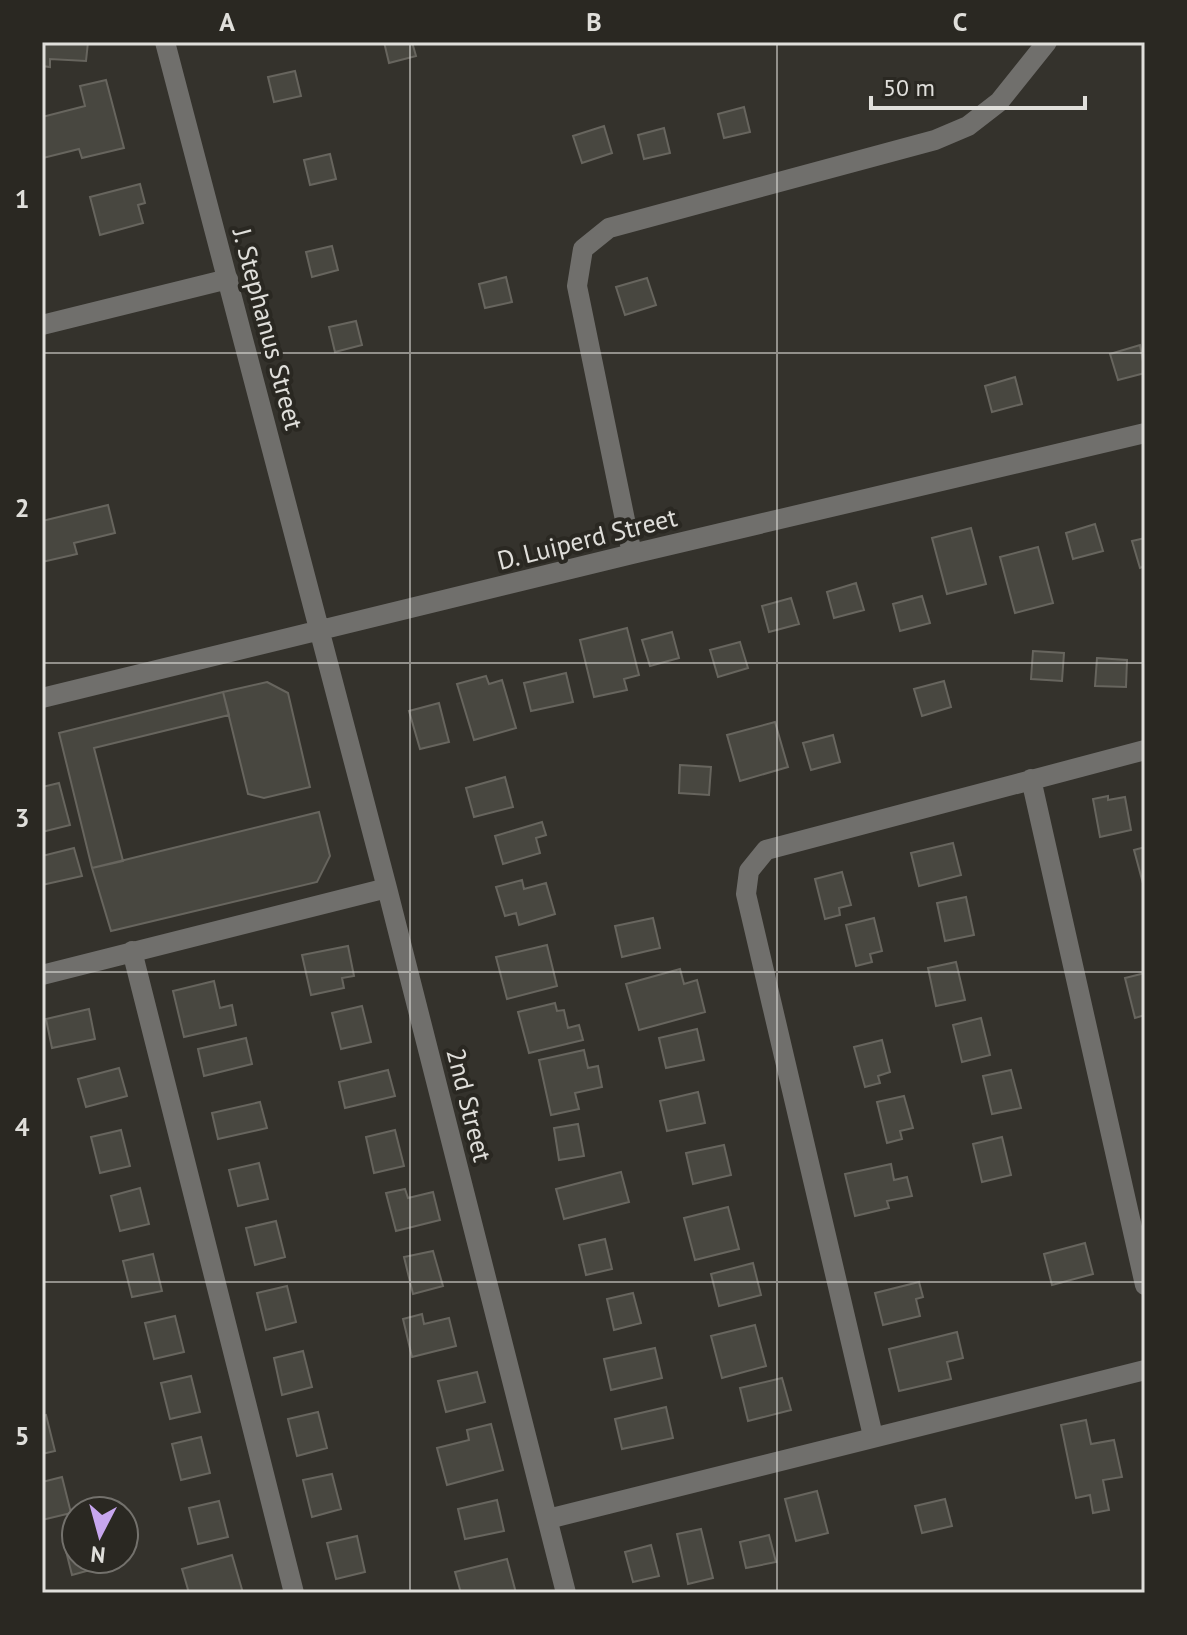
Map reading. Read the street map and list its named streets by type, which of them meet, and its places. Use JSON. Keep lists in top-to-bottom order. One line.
{"streets":{"street":["J. Stephanus Street","D. Luiperd Street","2nd Street"]},"crossings":[["J. Stephanus Street","D. Luiperd Street"],["J. Stephanus Street","2nd Street"],["D. Luiperd Street","2nd Street"]],"scale_bar":"50 m","north":"bottom","grid":{"columns":["A","B","C"],"rows":["1","2","3","4","5"]}}
